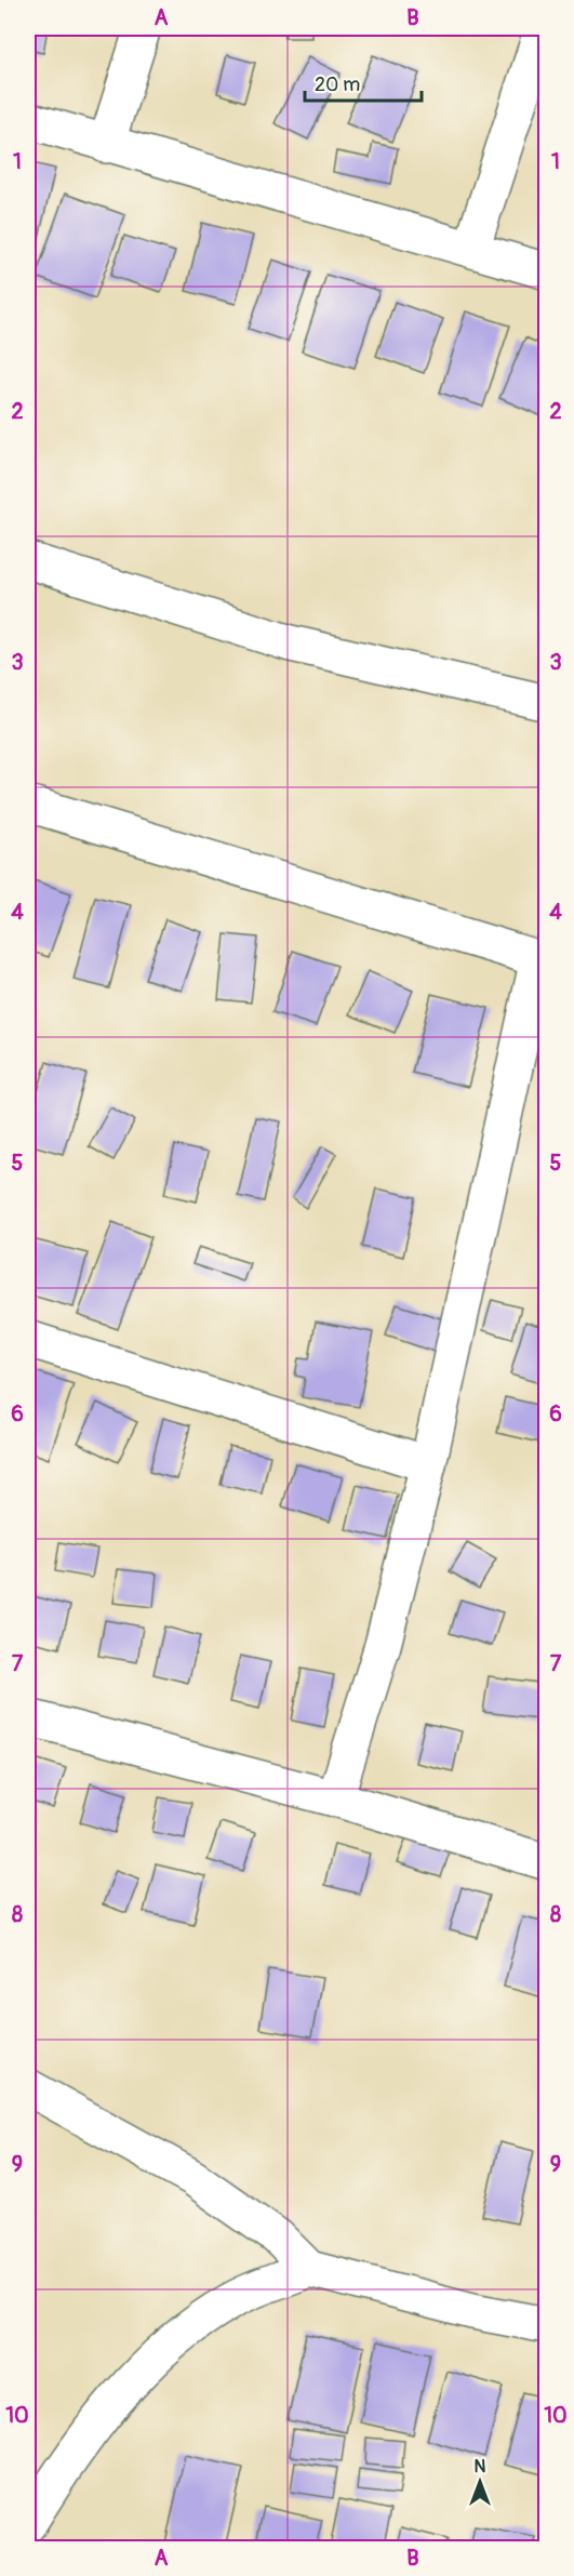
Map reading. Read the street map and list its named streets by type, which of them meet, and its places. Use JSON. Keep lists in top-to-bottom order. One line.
{"scale_bar":"20 m","north":"top","grid":{"columns":["A","B"],"rows":["1","2","3","4","5","6","7","8","9","10"]}}
